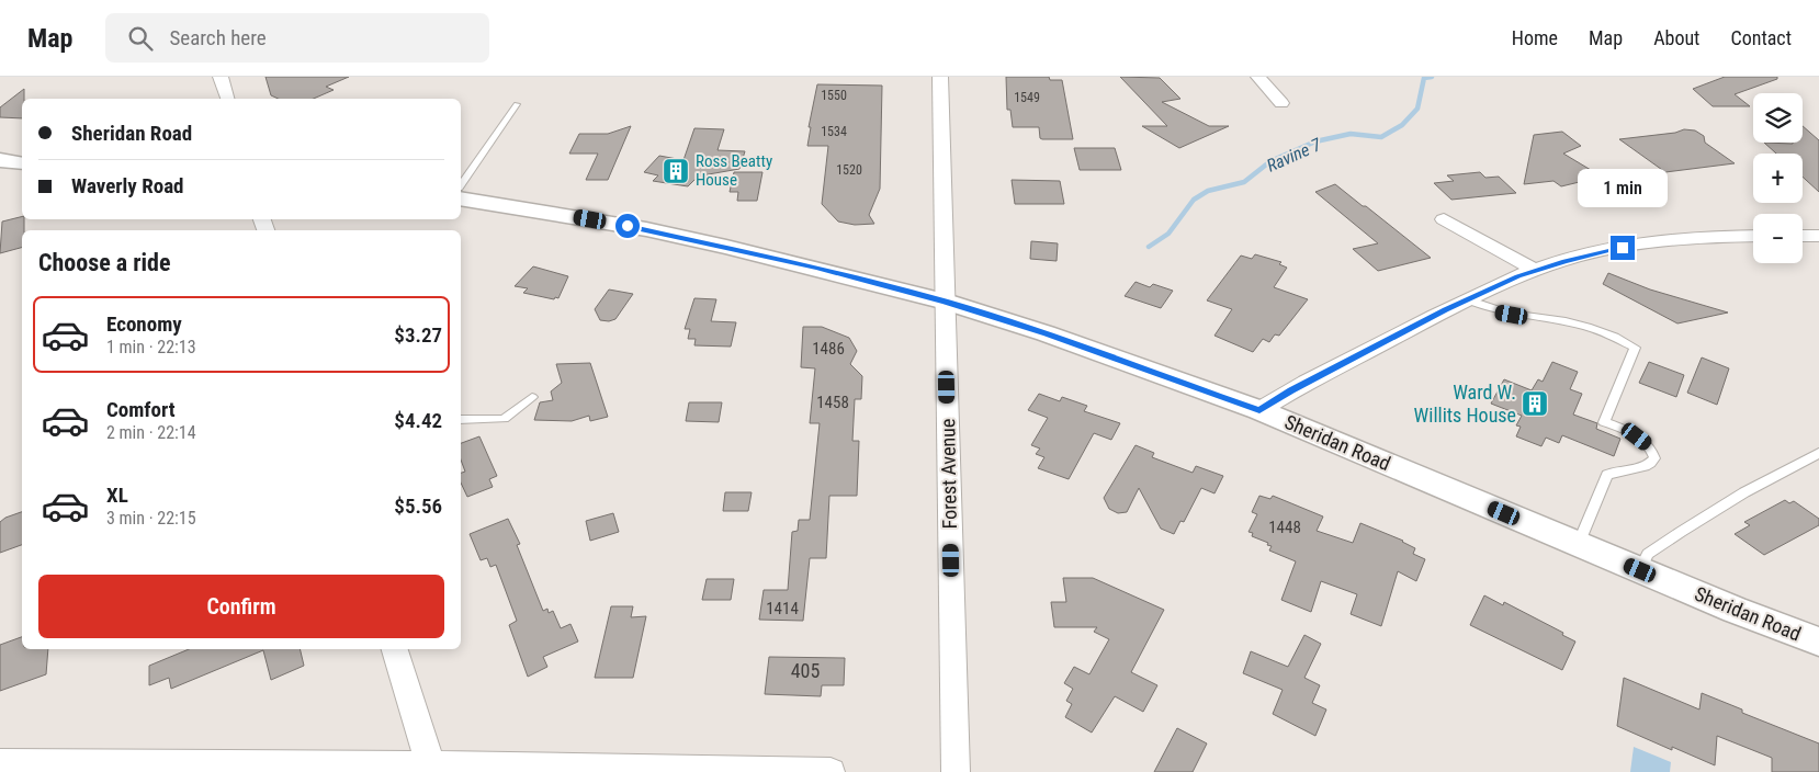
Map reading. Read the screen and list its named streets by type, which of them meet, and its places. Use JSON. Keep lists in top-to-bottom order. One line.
{"streets":{"street":["Sheridan Road","Forest Avenue"]},"crossings":[["Sheridan Road","Forest Avenue"]],"water":["Ravine 7"],"places":{"building":["Ross Beatty House","Ward W. Willits House"]},"house_numbers":["1550","1549","1534","1520","1486","1458","1448","1414","405"],"page":{"header":"Map","search":"Search here","nav":["Home","Map","About","Contact"],"map_buttons":["+","−"],"banner":["Sheridan Road","Waverly Road"],"bubble":"1 min","heading":"Choose a ride","list":[{"name":"Economy","note":"1 min · 22:13","value":"$3.27"},{"name":"Comfort","note":"2 min · 22:14","value":"$4.42"},{"name":"XL","note":"3 min · 22:15","value":"$5.56"}],"buttons":"Confirm"}}
